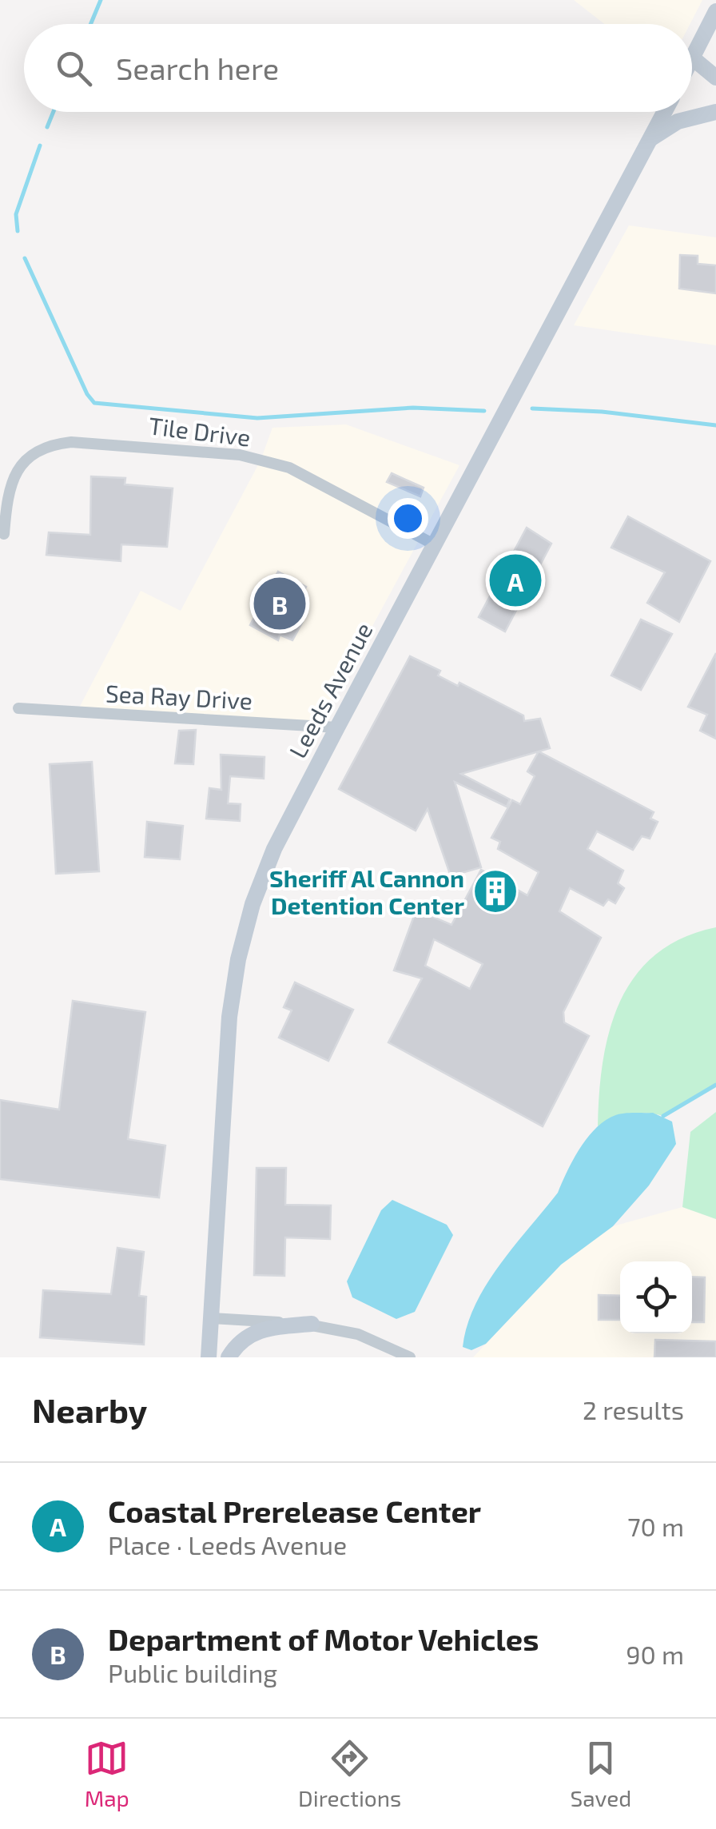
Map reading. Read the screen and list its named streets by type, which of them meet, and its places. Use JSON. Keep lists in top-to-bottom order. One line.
{"streets":{"street":["Tile Drive","Leeds Avenue","Sea Ray Drive"]},"crossings":[["Tile Drive","Leeds Avenue"],["Leeds Avenue","Sea Ray Drive"]],"places":{"building":["Sheriff Al Cannon Detention Center"]},"page":{"search":"Search here","pins":["A","B"],"heading":["Nearby","2 results"],"list":[{"mark":"A","name":"Coastal Prerelease Center","note":"Place · Leeds Avenue","value":"70 m"},{"mark":"B","name":"Department of Motor Vehicles","note":"Public building","value":"90 m"}],"nav":["Map","Directions","Saved"]}}
